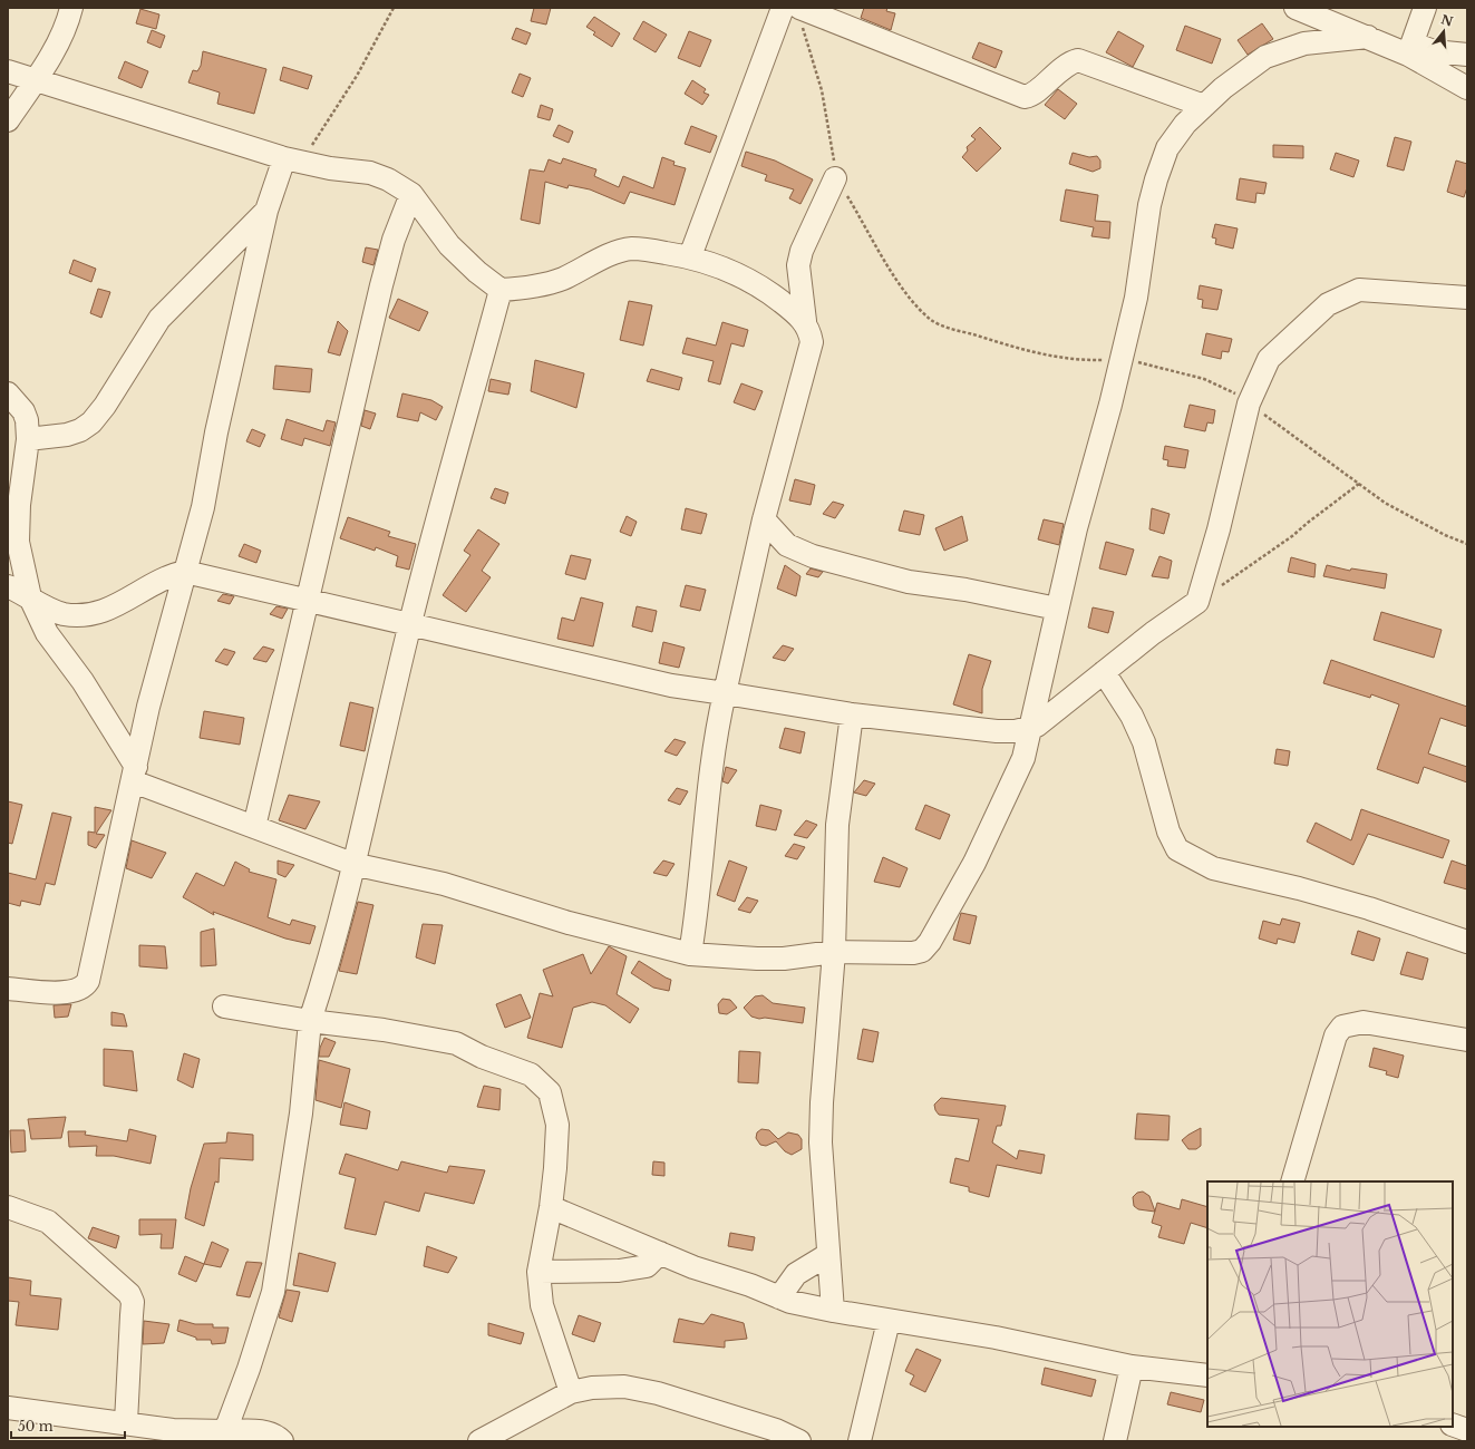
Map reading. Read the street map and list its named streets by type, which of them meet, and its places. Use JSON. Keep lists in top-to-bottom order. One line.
{"scale_bar":"50 m","north":"top"}
